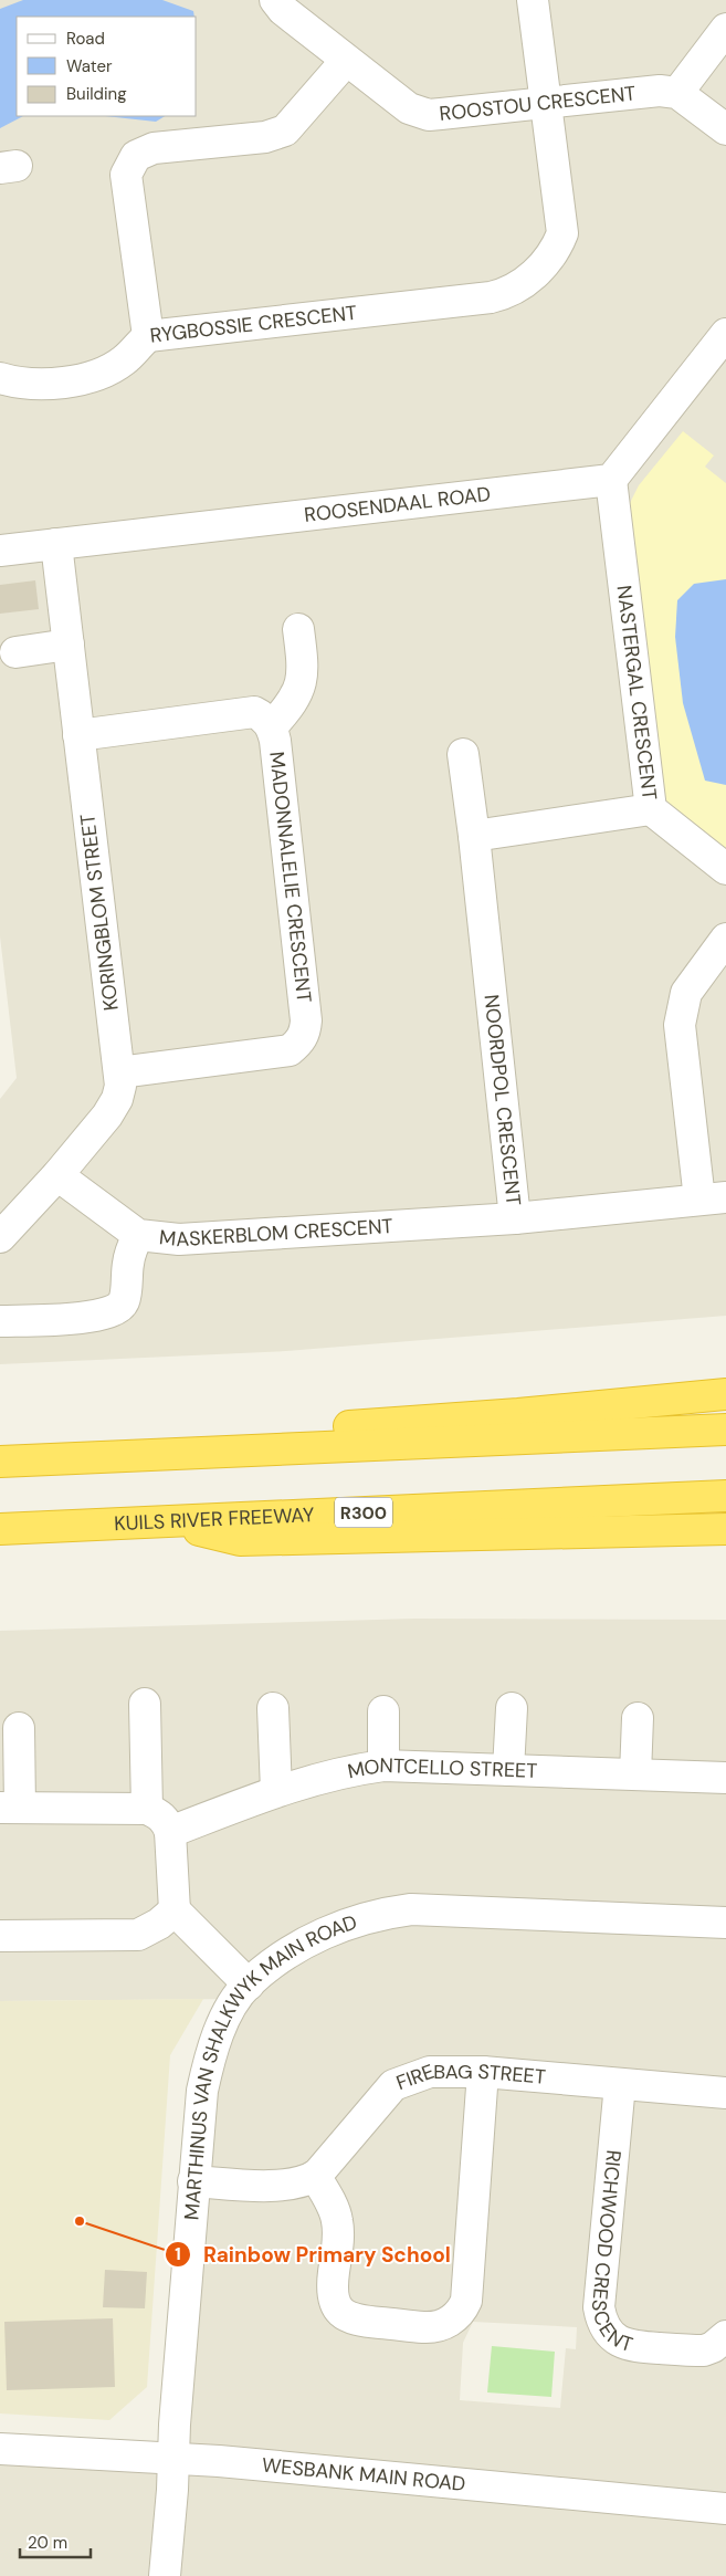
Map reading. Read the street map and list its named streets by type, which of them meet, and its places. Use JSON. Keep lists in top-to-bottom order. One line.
{"streets":{"highway":["R300","KUILS RIVER FREEWAY"],"street":["ROOSTOU CRESCENT","RYGBOSSIE CRESCENT","ROOSENDAAL ROAD","NASTERGAL CRESCENT","MADONNALELIE CRESCENT","KORINGBLOM STREET","NOORDPOL CRESCENT","MASKERBLOM CRESCENT","MONTCELLO STREET","MARTHINUS VAN SHALKWYK MAIN ROAD","FIREBAG STREET","RICHWOOD CRESCENT","WESBANK MAIN ROAD"]},"crossings":[["ROOSTOU CRESCENT","RYGBOSSIE CRESCENT"],["ROOSENDAAL ROAD","NASTERGAL CRESCENT"],["ROOSENDAAL ROAD","KORINGBLOM STREET"],["MADONNALELIE CRESCENT","KORINGBLOM STREET"],["KORINGBLOM STREET","MASKERBLOM CRESCENT"],["NOORDPOL CRESCENT","MASKERBLOM CRESCENT"],["MARTHINUS VAN SHALKWYK MAIN ROAD","WESBANK MAIN ROAD"],["FIREBAG STREET","RICHWOOD CRESCENT"]],"places":["Rainbow Primary School"],"legend":["Road","Water","Building"],"scale_bar":"20 m"}
